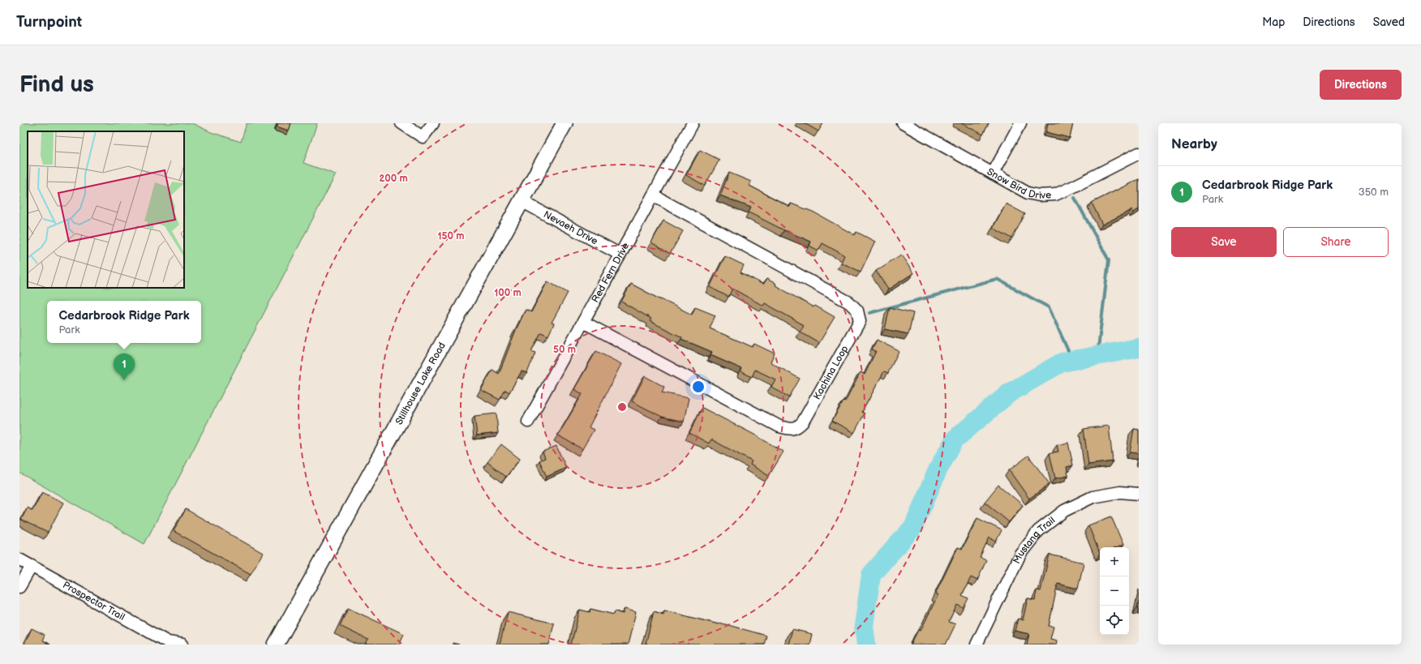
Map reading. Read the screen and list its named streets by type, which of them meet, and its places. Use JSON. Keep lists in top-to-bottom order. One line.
{"streets":{"main road":["Stillhouse Lake Road"],"street":["Snow Bird Drive","Nevaeh Drive","Red Fern Drive","Kachina Loop","Mustang Trail","Prospector Trail"]},"crossings":[["Nevaeh Drive","Red Fern Drive"],["Nevaeh Drive","Stillhouse Lake Road"],["Red Fern Drive","Kachina Loop"]],"page":{"header":"Turnpoint","nav":["Map","Directions","Saved"],"buttons":["Directions",["Save","Share"]],"title":"Find us","heading":"Nearby","list":[{"mark":"1","name":"Cedarbrook Ridge Park","note":"Park","value":"350 m"}],"popup":["Cedarbrook Ridge Park","Park"],"pins":"1","map_buttons":["+","−"]},"rings":["200 m","150 m","100 m","50 m"]}
